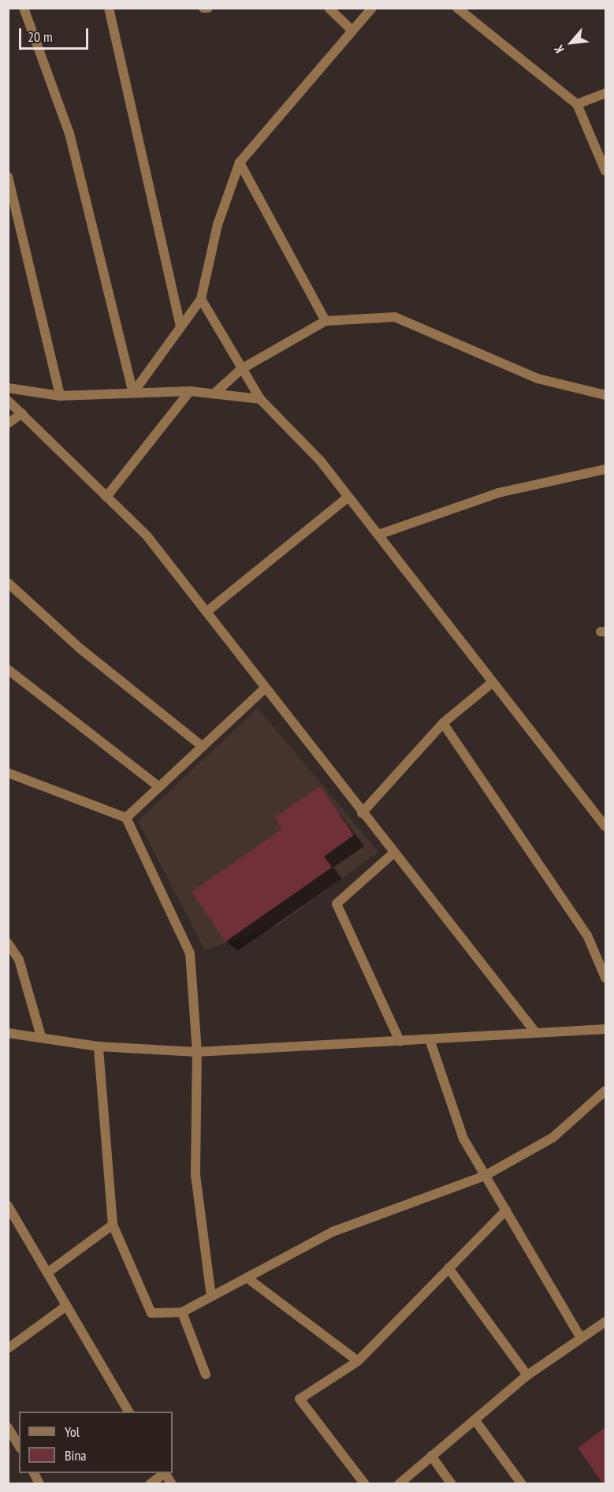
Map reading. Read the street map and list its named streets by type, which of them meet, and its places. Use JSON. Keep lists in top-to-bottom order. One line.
{"legend":["Yol","Bina"],"scale_bar":"20 m","north":"bottom left"}
